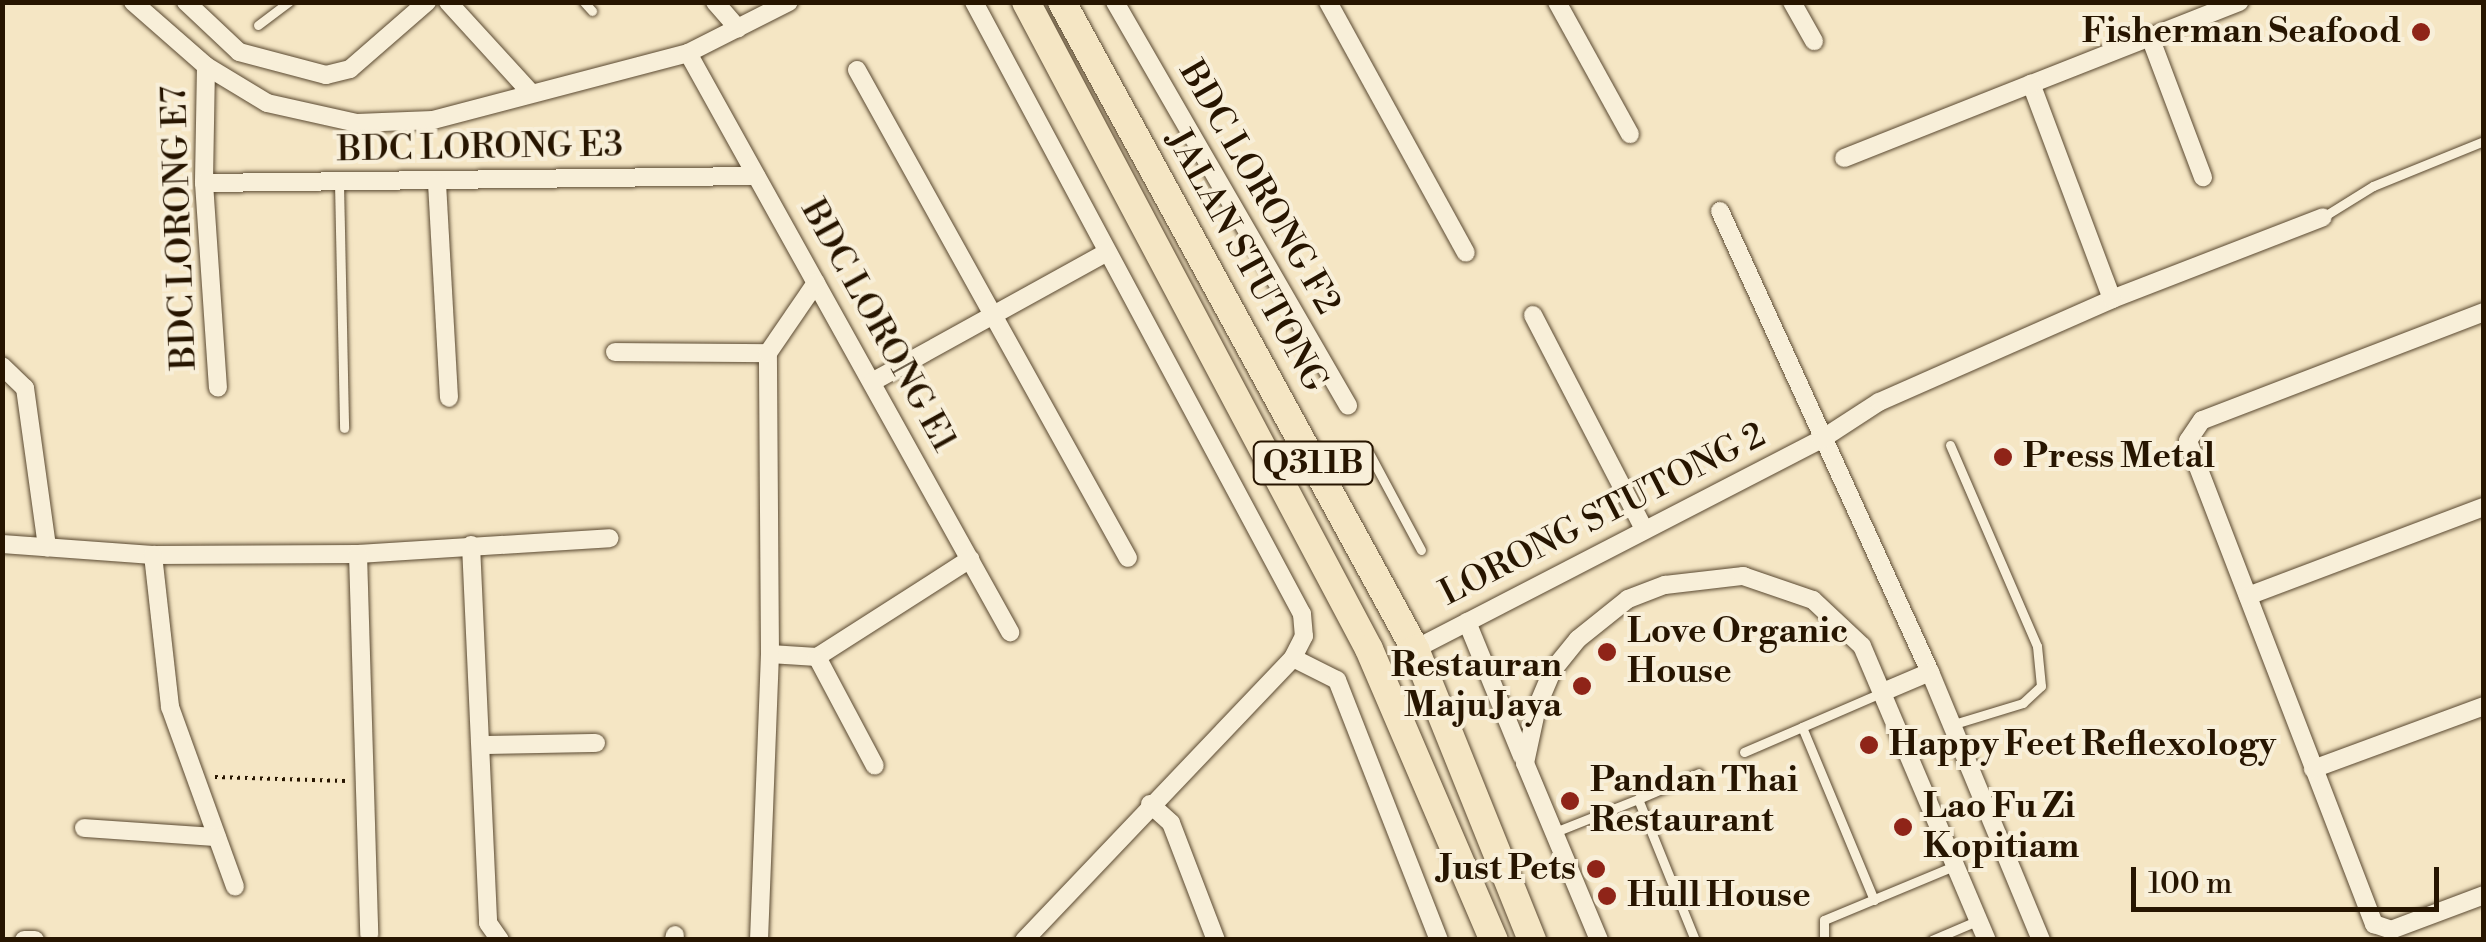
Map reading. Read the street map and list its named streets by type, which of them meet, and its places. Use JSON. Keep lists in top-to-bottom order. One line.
{"streets":{"main road":["JALAN STUTONG","Q311B"],"street":["BDC LORONG E3","BDC LORONG F2","BDC LORONG E7","BDC LORONG E1","LORONG STUTONG 2"]},"crossings":[["BDC LORONG E3","BDC LORONG E7"],["BDC LORONG E3","BDC LORONG E1"],["JALAN STUTONG","LORONG STUTONG 2"]],"places":["Fisherman Seafood","Press Metal","Love Organic House","Restauran Maju Jaya","Happy Feet Reflexology","Pandan Thai Restaurant","Lao Fu Zi Kopitiam","Just Pets","Hull House"],"scale_bar":"100 m"}
